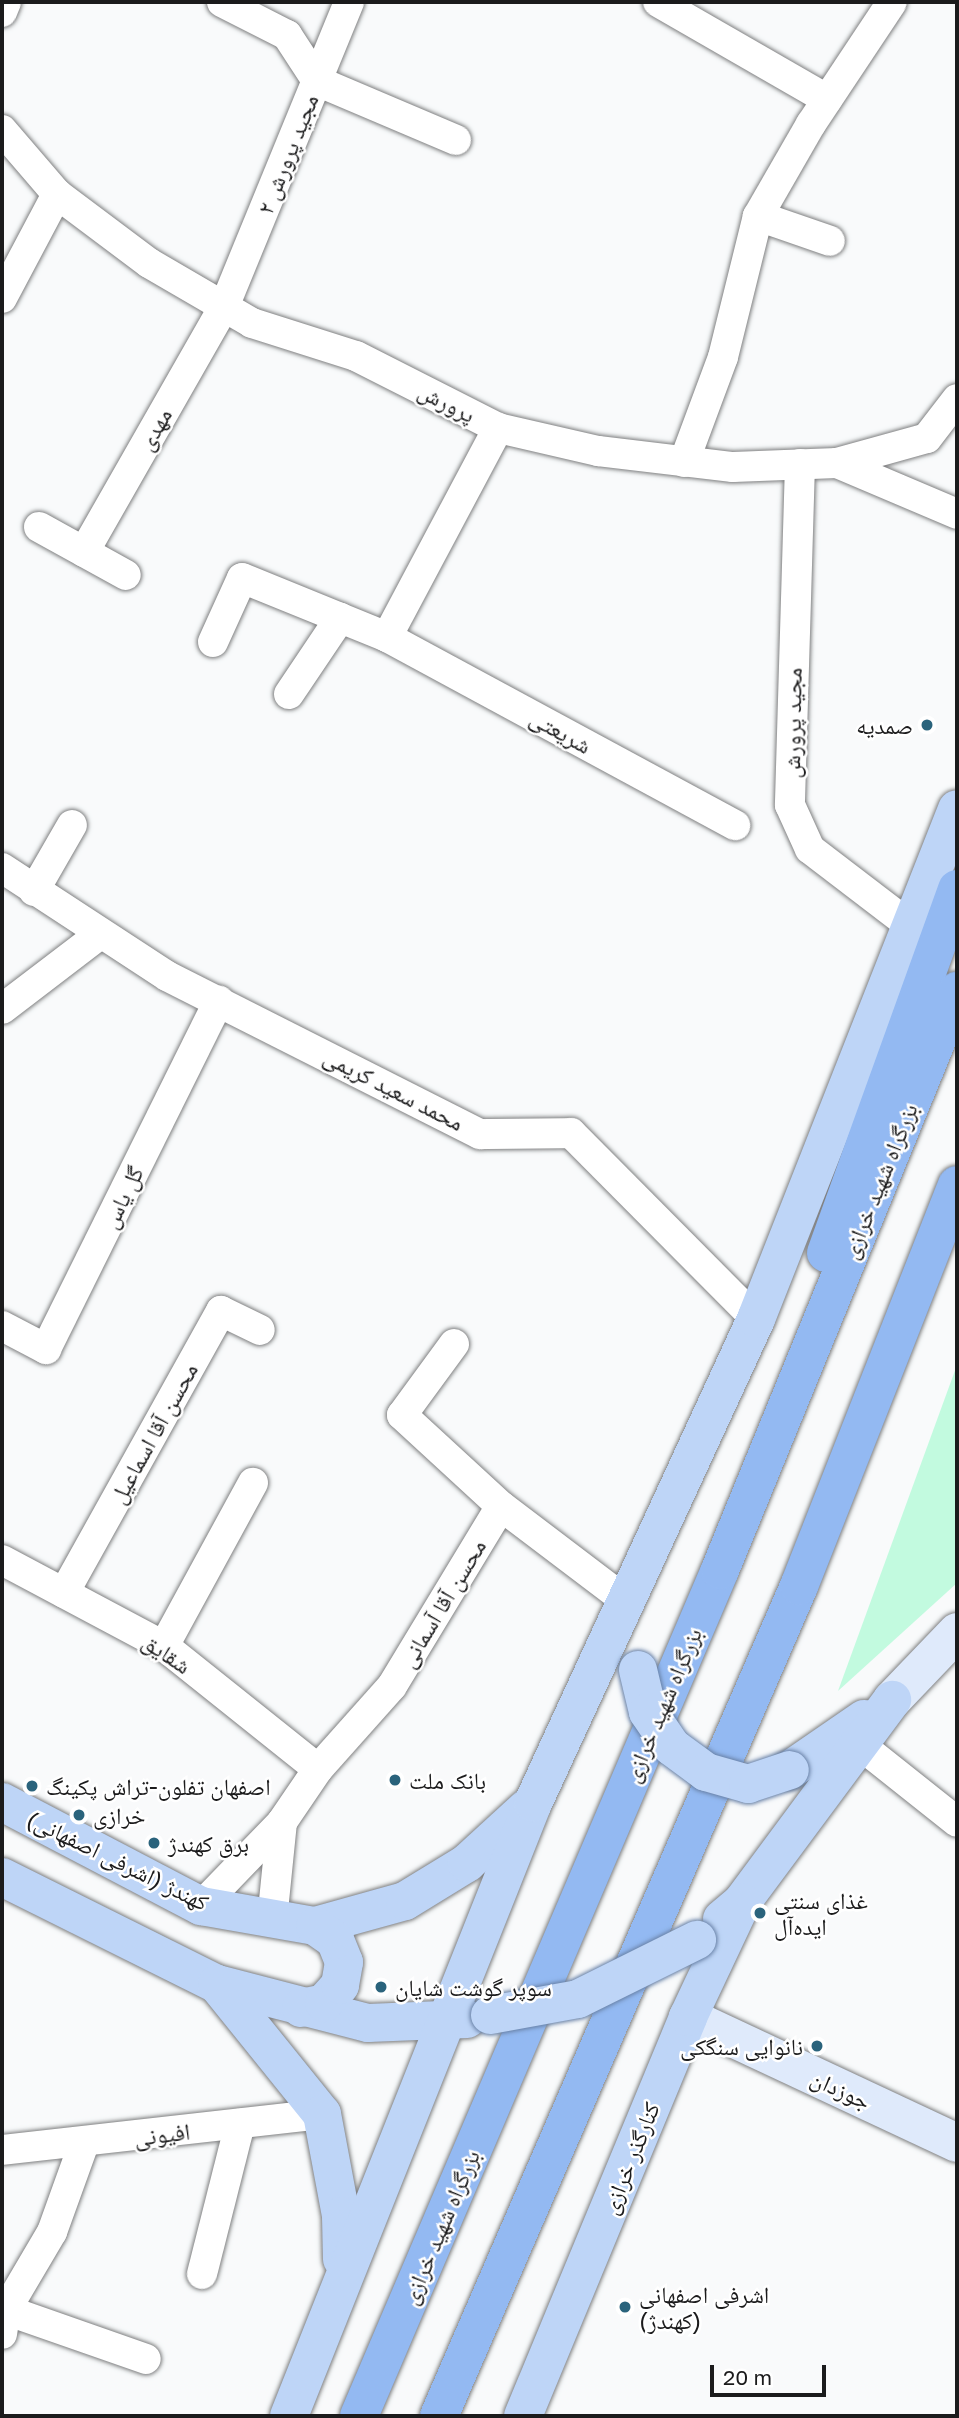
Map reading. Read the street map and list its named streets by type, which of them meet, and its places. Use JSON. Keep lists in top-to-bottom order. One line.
{"streets":{"highway":["بزرگراه شهید خرازی"],"main road":["کهندژ (اشرفی اصفهانی)","کنارگذر خرازی"],"street":["مجید پرورش ۲","پرورش","مهدی","مجید پرورش","شریعتی","محمد سعید کریمی","گل یاس","محسن آقا اسماعیل","محسن آقا آسمانی","شقایق","جوزدان","افیونی"]},"crossings":[["مجید پرورش ۲","پرورش"],["مجید پرورش ۲","مهدی"],["پرورش","مهدی"],["پرورش","مجید پرورش"],["محمد سعید کریمی","گل یاس"],["محسن آقا اسماعیل","شقایق"],["محسن آقا آسمانی","شقایق"],["محسن آقا آسمانی","کهندژ (اشرفی اصفهانی)"],["جوزدان","کنارگذر خرازی"]],"places":["صمدیه","بانک ملت","اصفهان تفلون-تراش پکینگ","خرازی","برق کهندژ","غذای سنتی ایده‌آل","سوپر گوشت شایان","نانوایی سنگکی","اشرفی اصفهانی (کهندژ)"],"scale_bar":"20 m"}
